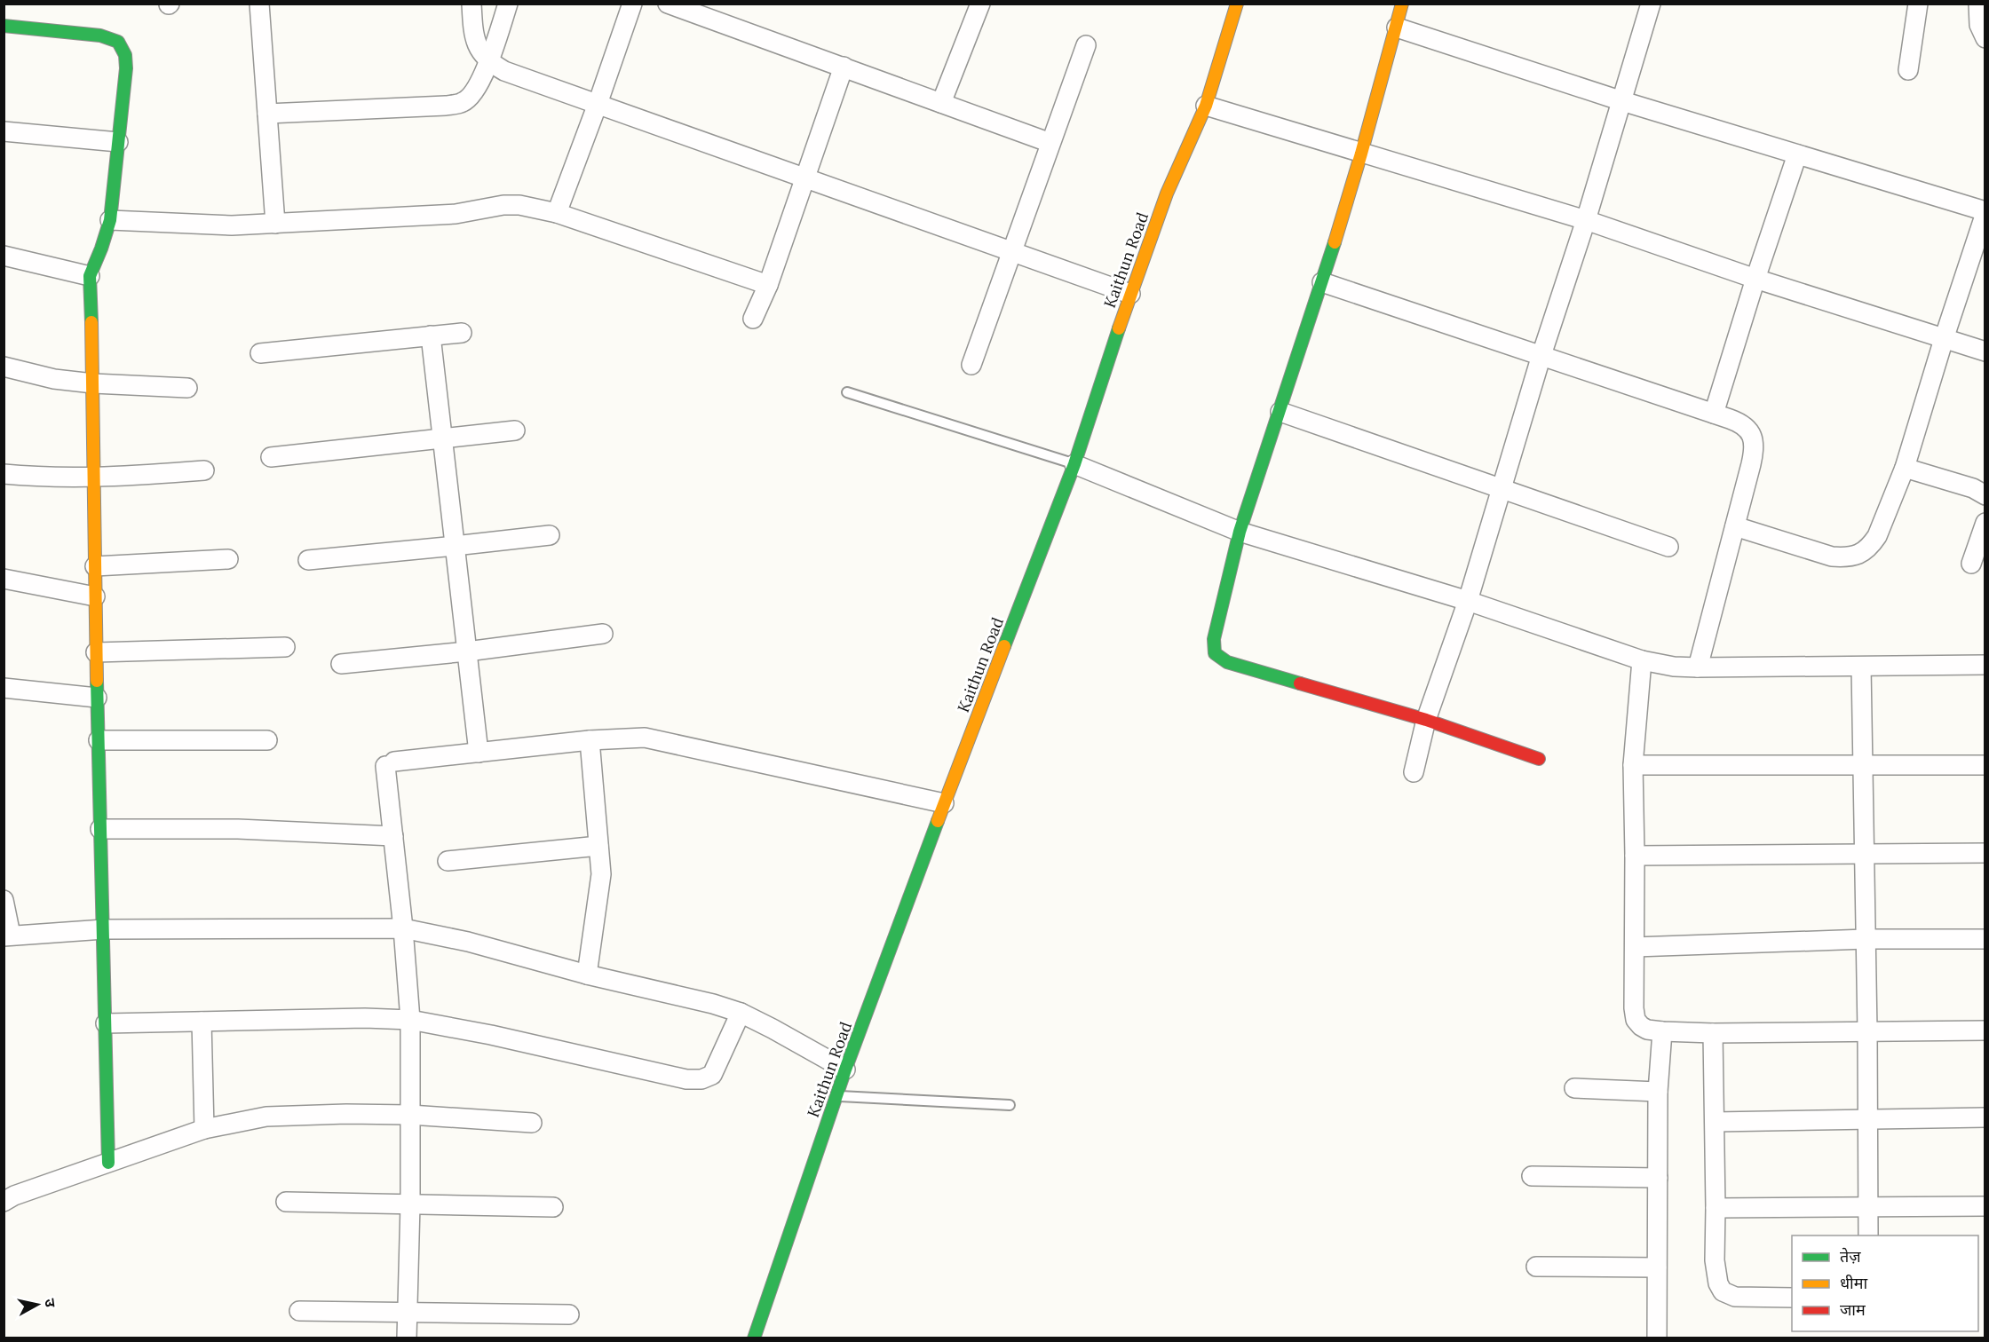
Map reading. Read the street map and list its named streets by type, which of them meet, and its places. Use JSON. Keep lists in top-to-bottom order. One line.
{"streets":{"street":["Kaithun Road"]},"legend":["तेज़","धीमा","जाम"],"north":"right"}
